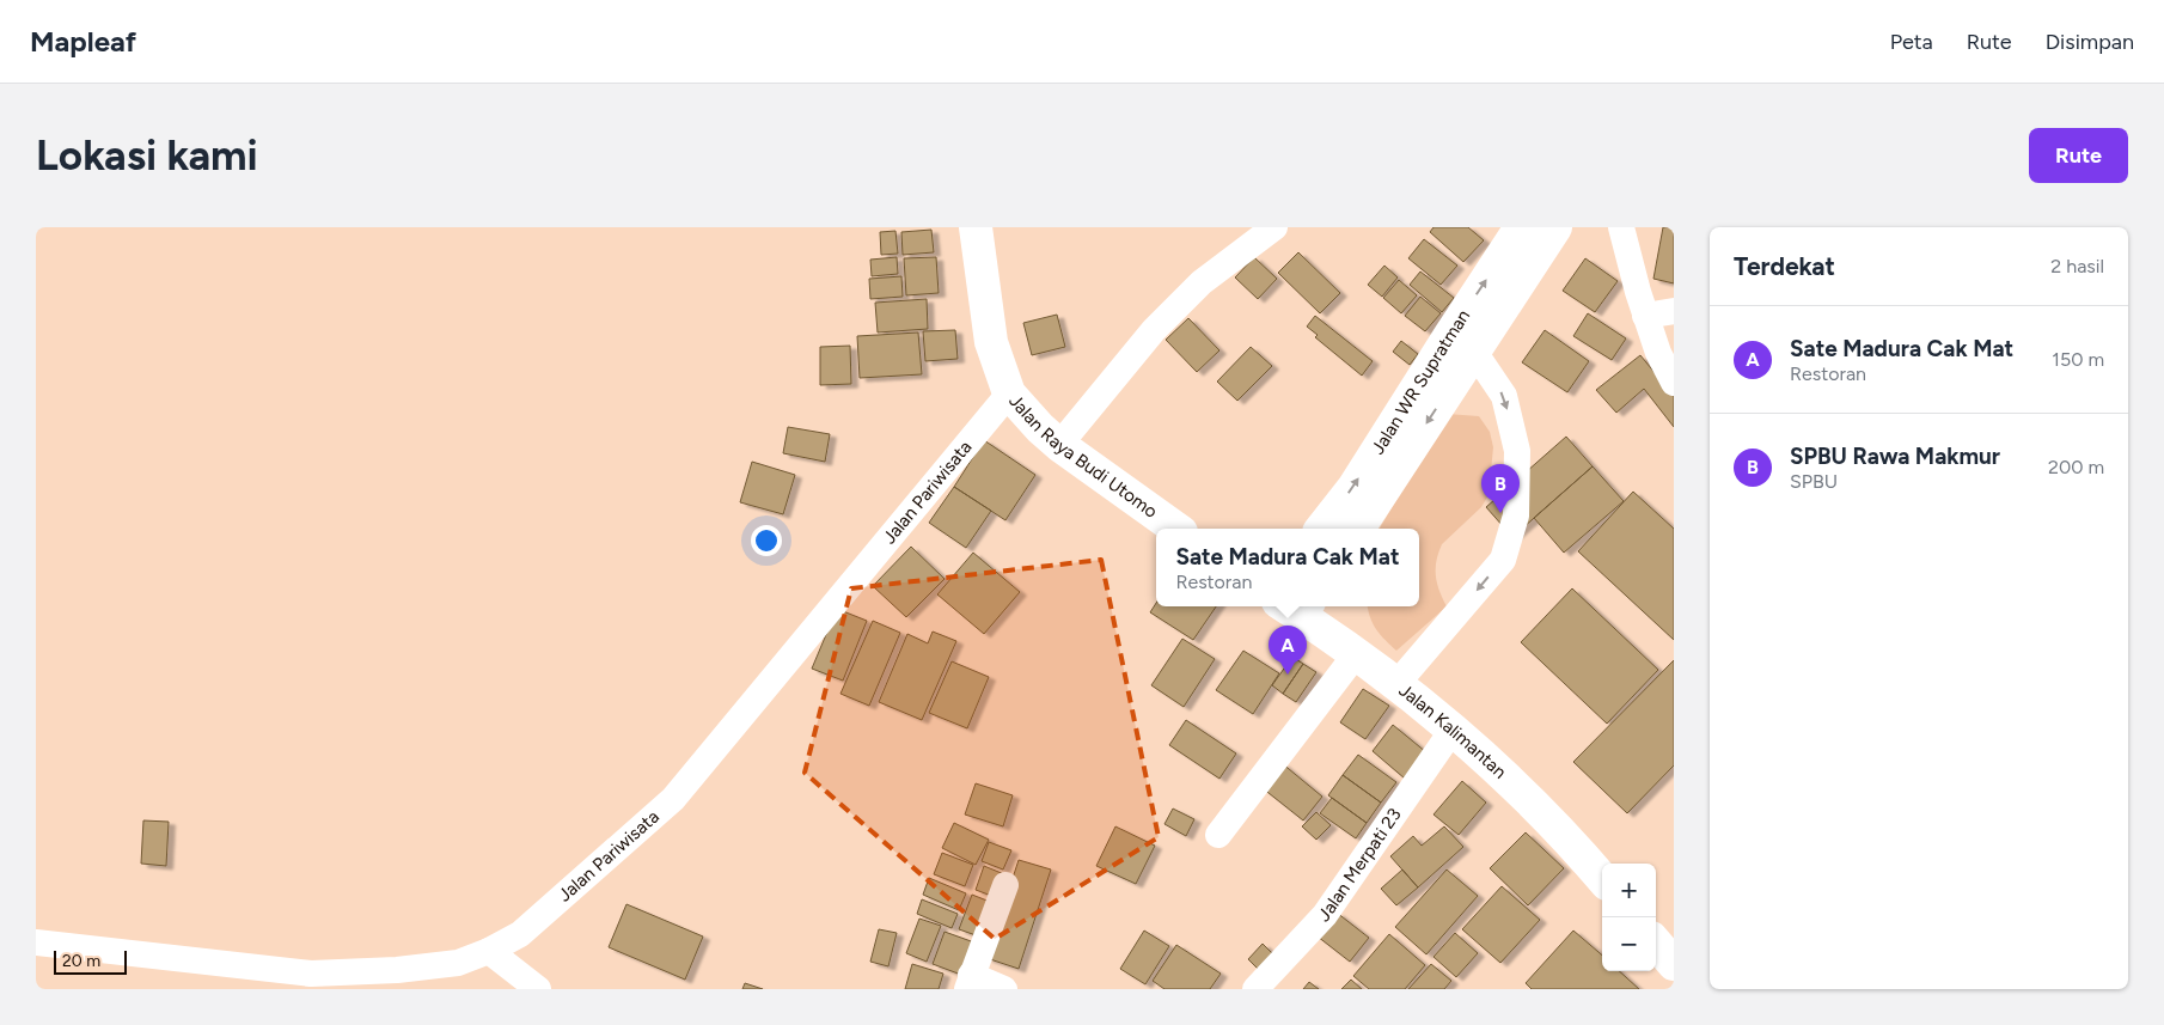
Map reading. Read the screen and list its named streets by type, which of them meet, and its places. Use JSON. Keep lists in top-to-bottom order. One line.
{"streets":{"main road":["Jalan WR Supratman","Jalan Raya Budi Utomo","Jalan Kalimantan"],"street":["Jalan Pariwisata","Jalan Merpati 23"]},"crossings":[["Jalan Raya Budi Utomo","Jalan Pariwisata"],["Jalan Kalimantan","Jalan Merpati 23"]],"scale_bar":"20 m","page":{"header":"Mapleaf","nav":["Peta","Rute","Disimpan"],"buttons":"Rute","title":"Lokasi kami","heading":["Terdekat","2 hasil"],"list":[{"mark":"A","name":"Sate Madura Cak Mat","note":"Restoran","value":"150 m"},{"mark":"B","name":"SPBU Rawa Makmur","note":"SPBU","value":"200 m"}],"pins":["B","A"],"popup":["Sate Madura Cak Mat","Restoran"],"map_buttons":["+","−"],"scale":"20 m"}}
